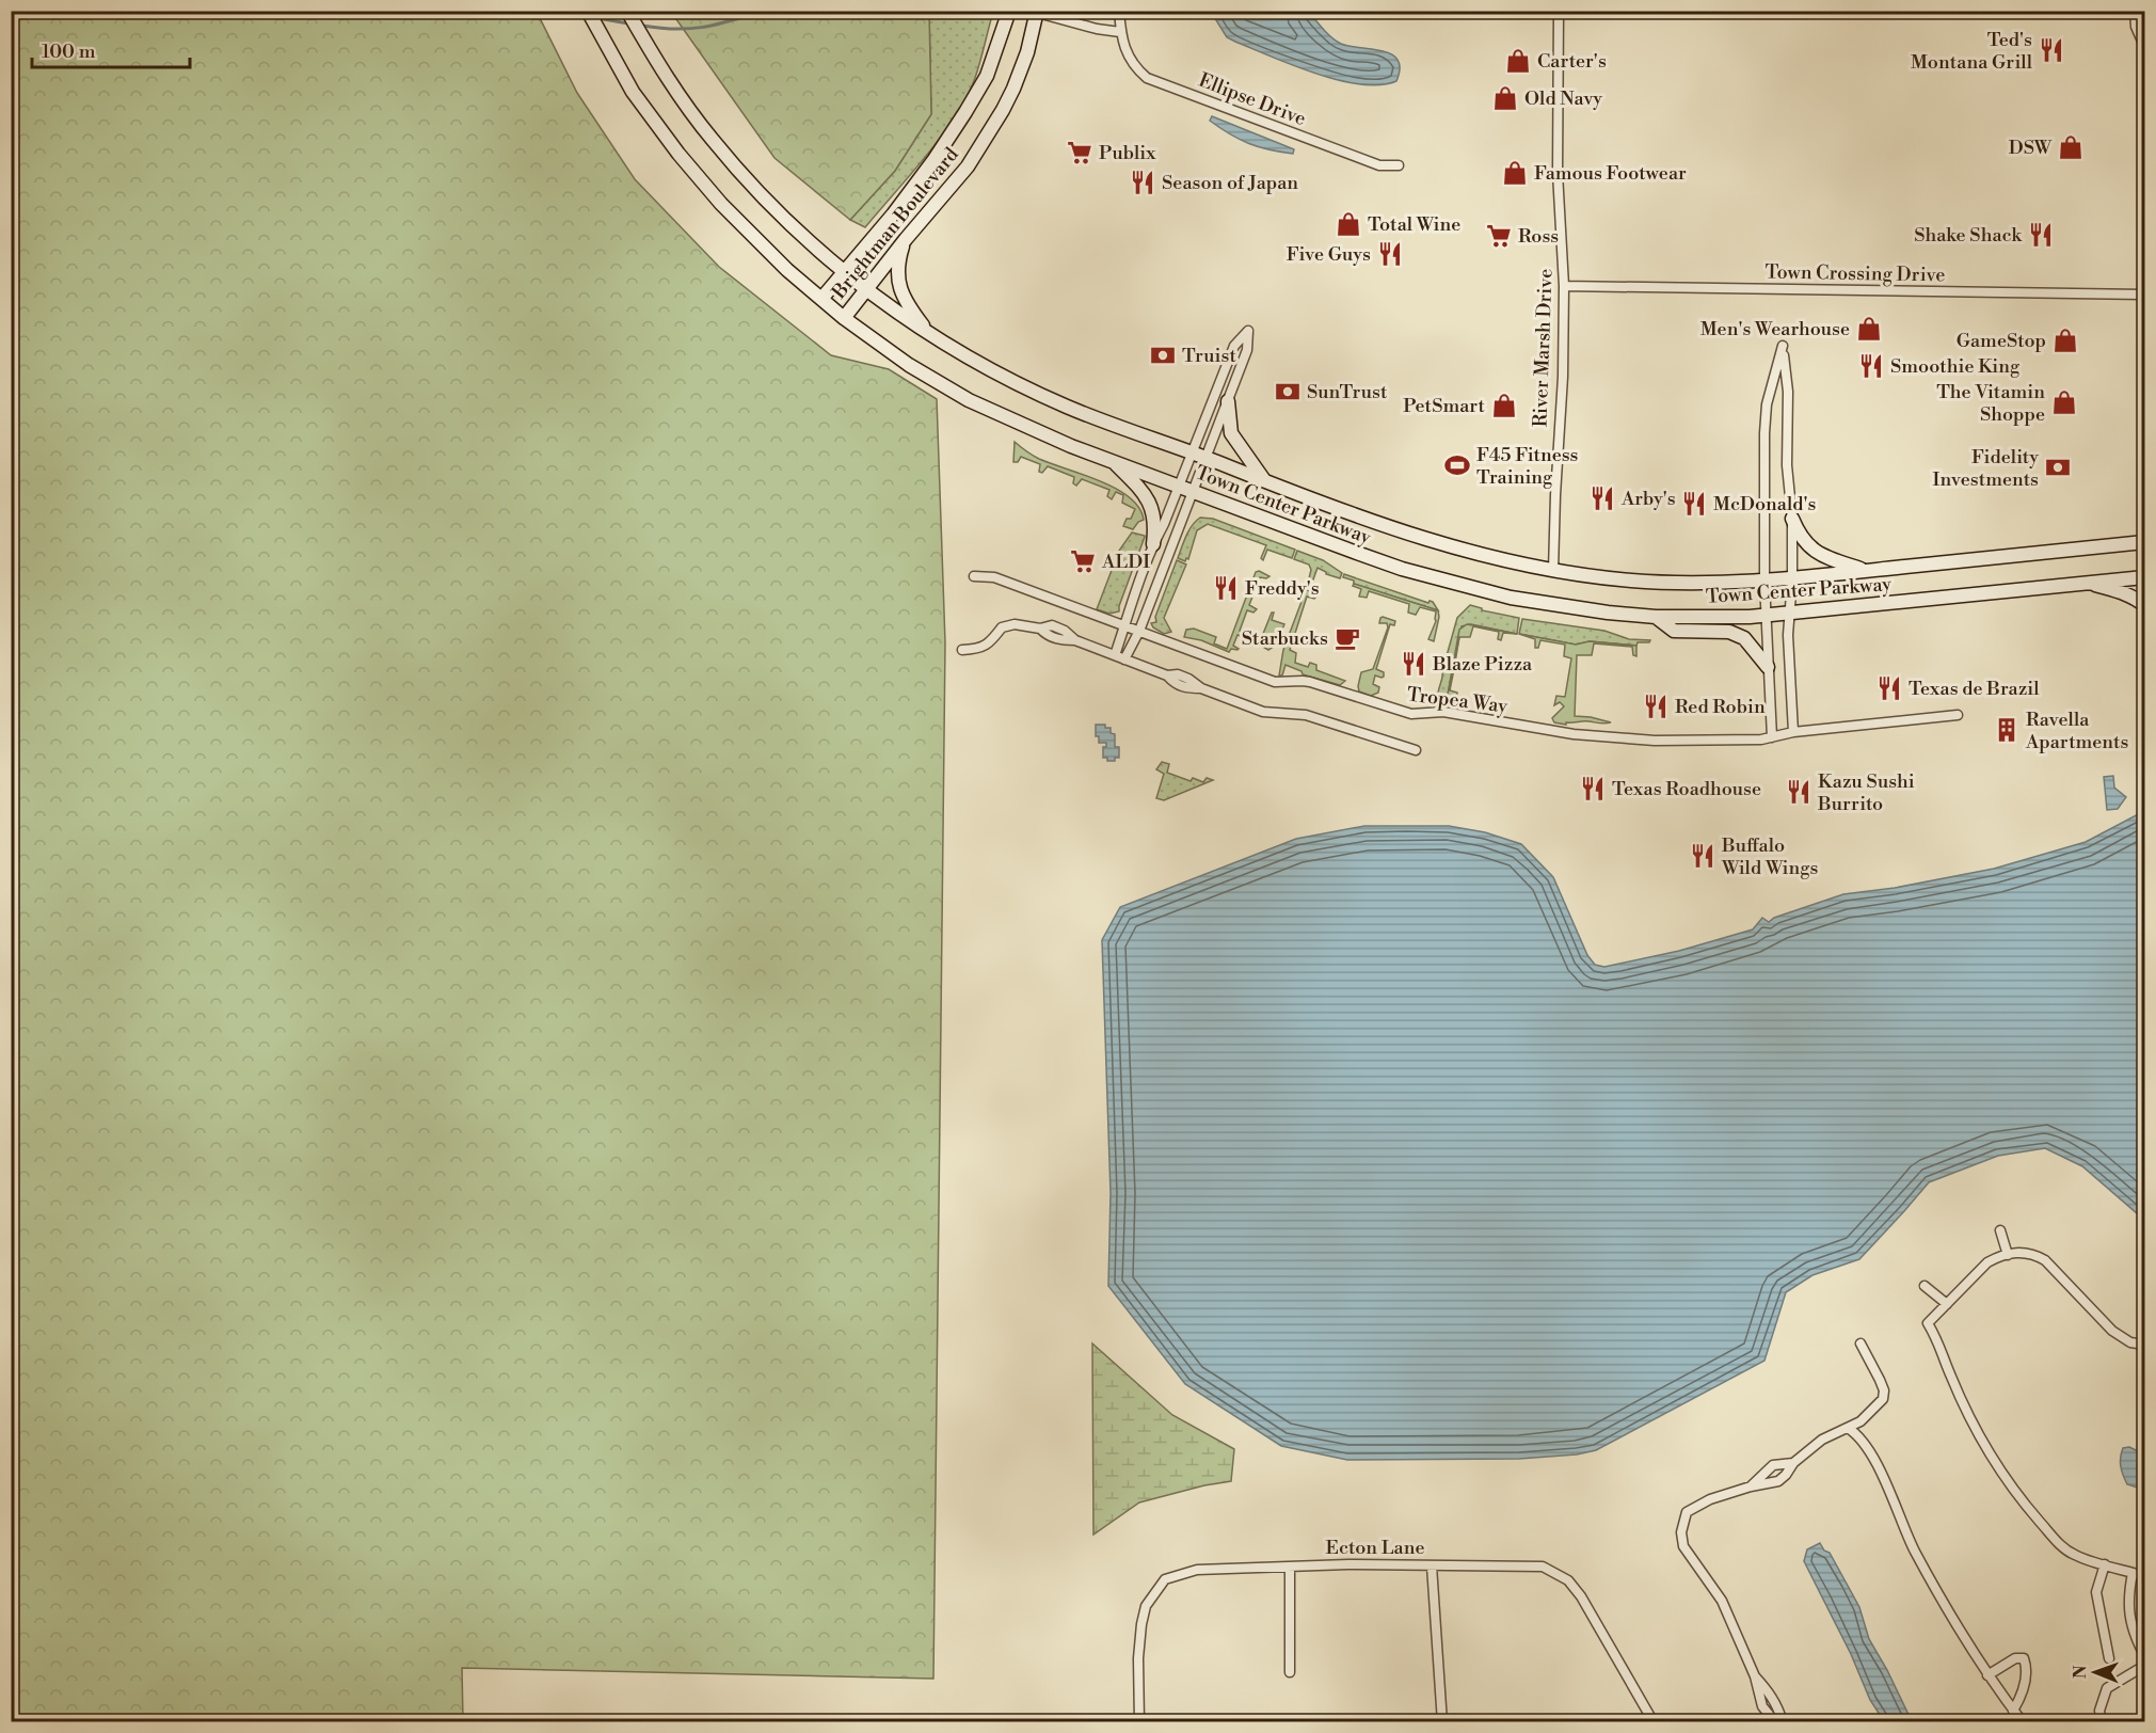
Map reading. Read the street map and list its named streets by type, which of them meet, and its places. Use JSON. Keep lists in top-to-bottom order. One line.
{"streets":{"main road":["Brightman Boulevard","Town Center Parkway"],"street":["Ellipse Drive","Town Crossing Drive","River Marsh Drive","Tropea Way","Ecton Lane"]},"crossings":[["Brightman Boulevard","Town Center Parkway"],["Town Crossing Drive","River Marsh Drive"],["River Marsh Drive","Town Center Parkway"]],"places":{"restaurant":["Ted's Montana Grill","Season of Japan","Shake Shack","Five Guys","Smoothie King","Arby's","McDonald's","Freddy's","Blaze Pizza","Texas de Brazil","Red Robin","Texas Roadhouse","Kazu Sushi Burrito","Buffalo Wild Wings"],"shop":["Carter's","Old Navy","DSW","Famous Footwear","Total Wine","Men's Wearhouse","GameStop","The Vitamin Shoppe","PetSmart"],"supermarket":["Publix","Ross","ALDI"],"bank":["Truist","SunTrust","Fidelity Investments"],"sports":["F45 Fitness Training"],"cafe":["Starbucks"],"building":["Ravella Apartments"]},"scale_bar":"100 m","north":"left"}
